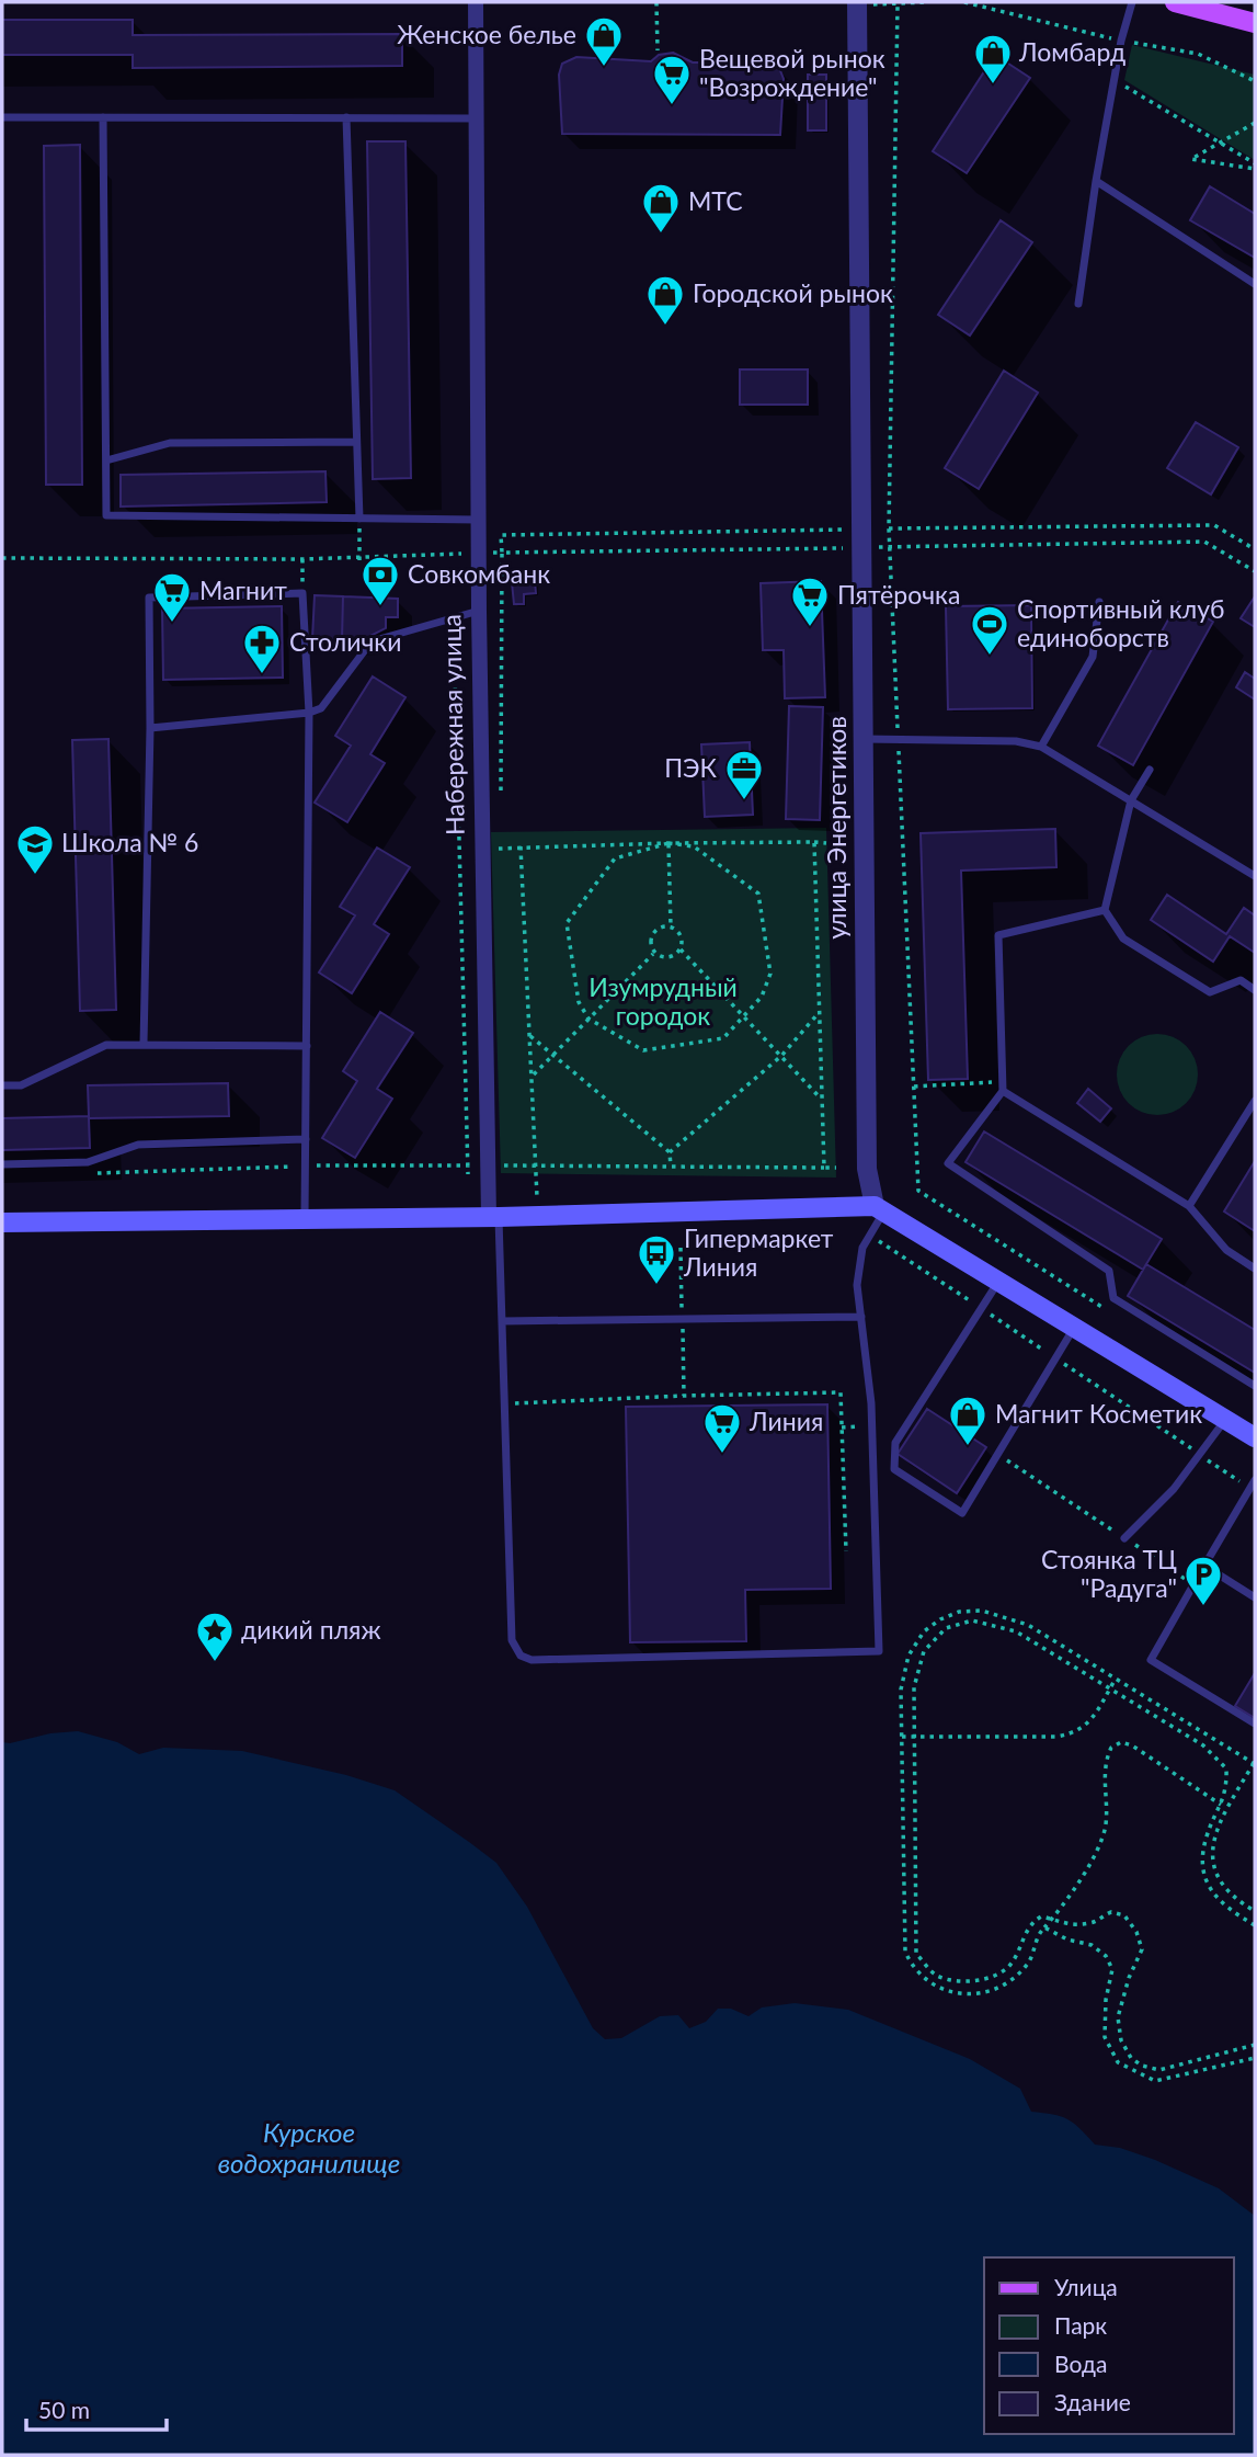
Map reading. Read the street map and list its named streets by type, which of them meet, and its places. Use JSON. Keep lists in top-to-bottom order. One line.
{"streets":{"street":["Набережная улица","улица Энергетиков"]},"water":["Курское водохранилище"],"parks":["Изумрудный городок"],"places":{"shop":["Женское белье","Ломбард","МТС","Городской рынок","Магнит Косметик"],"supermarket":["Вещевой рынок \"Возрождение\"","Магнит","Пятёрочка","Линия"],"bank":["Совкомбанк"],"sports":["Спортивный клуб единоборств"],"pharmacy":["Столички"],"office":["ПЭК"],"school or university":["Школа № 6"],"bus stop":["Гипермаркет Линия"],"parking":["Стоянка ТЦ \"Радуга\""],"place":["дикий пляж"]},"legend":["Улица","Парк","Вода","Здание"],"scale_bar":"50 m"}
